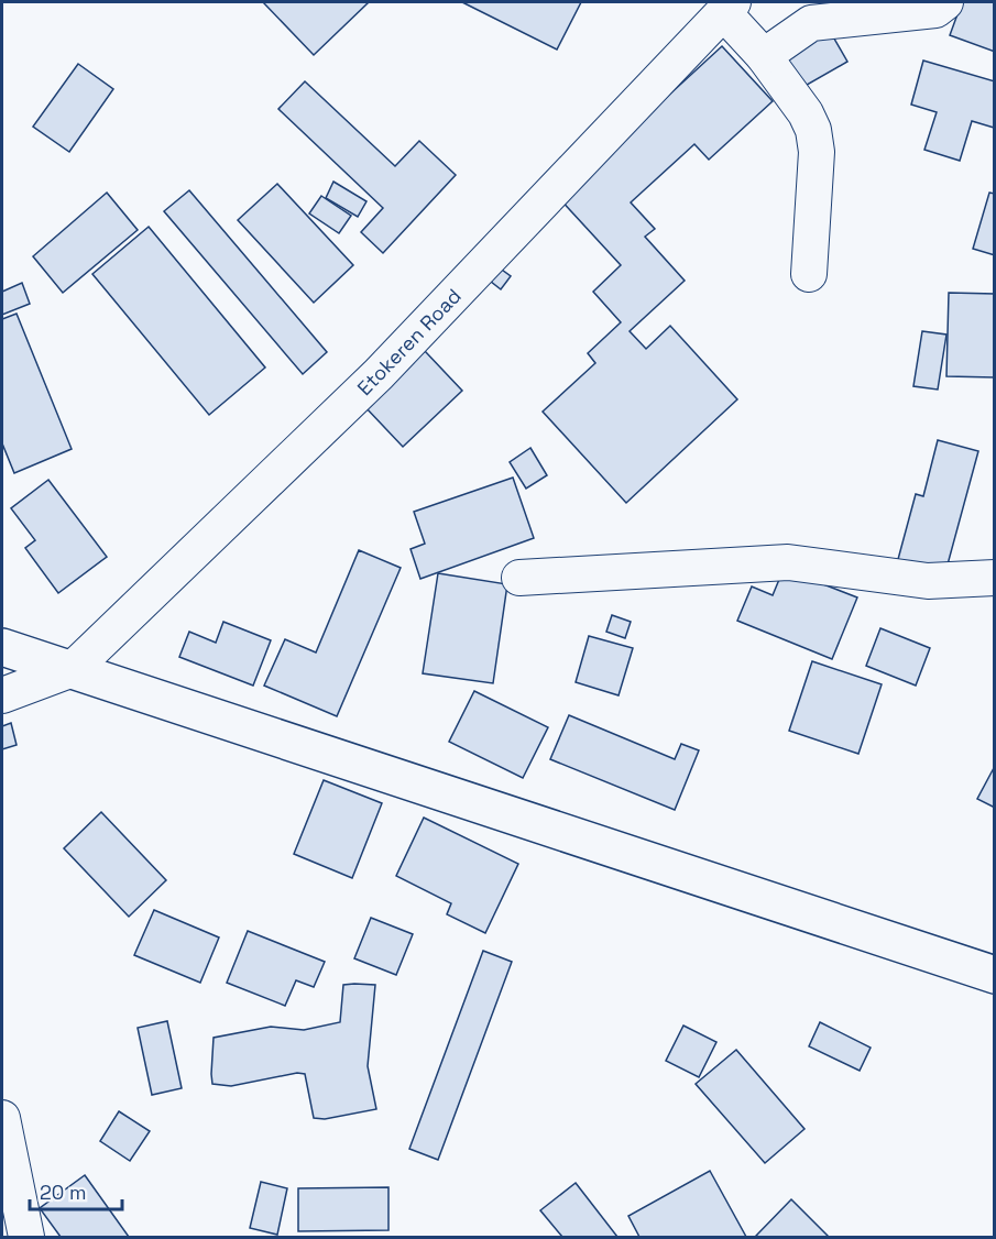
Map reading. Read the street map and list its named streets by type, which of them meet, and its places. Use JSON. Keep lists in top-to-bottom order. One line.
{"streets":{"street":["Etokeren Road"]},"scale_bar":"20 m"}
